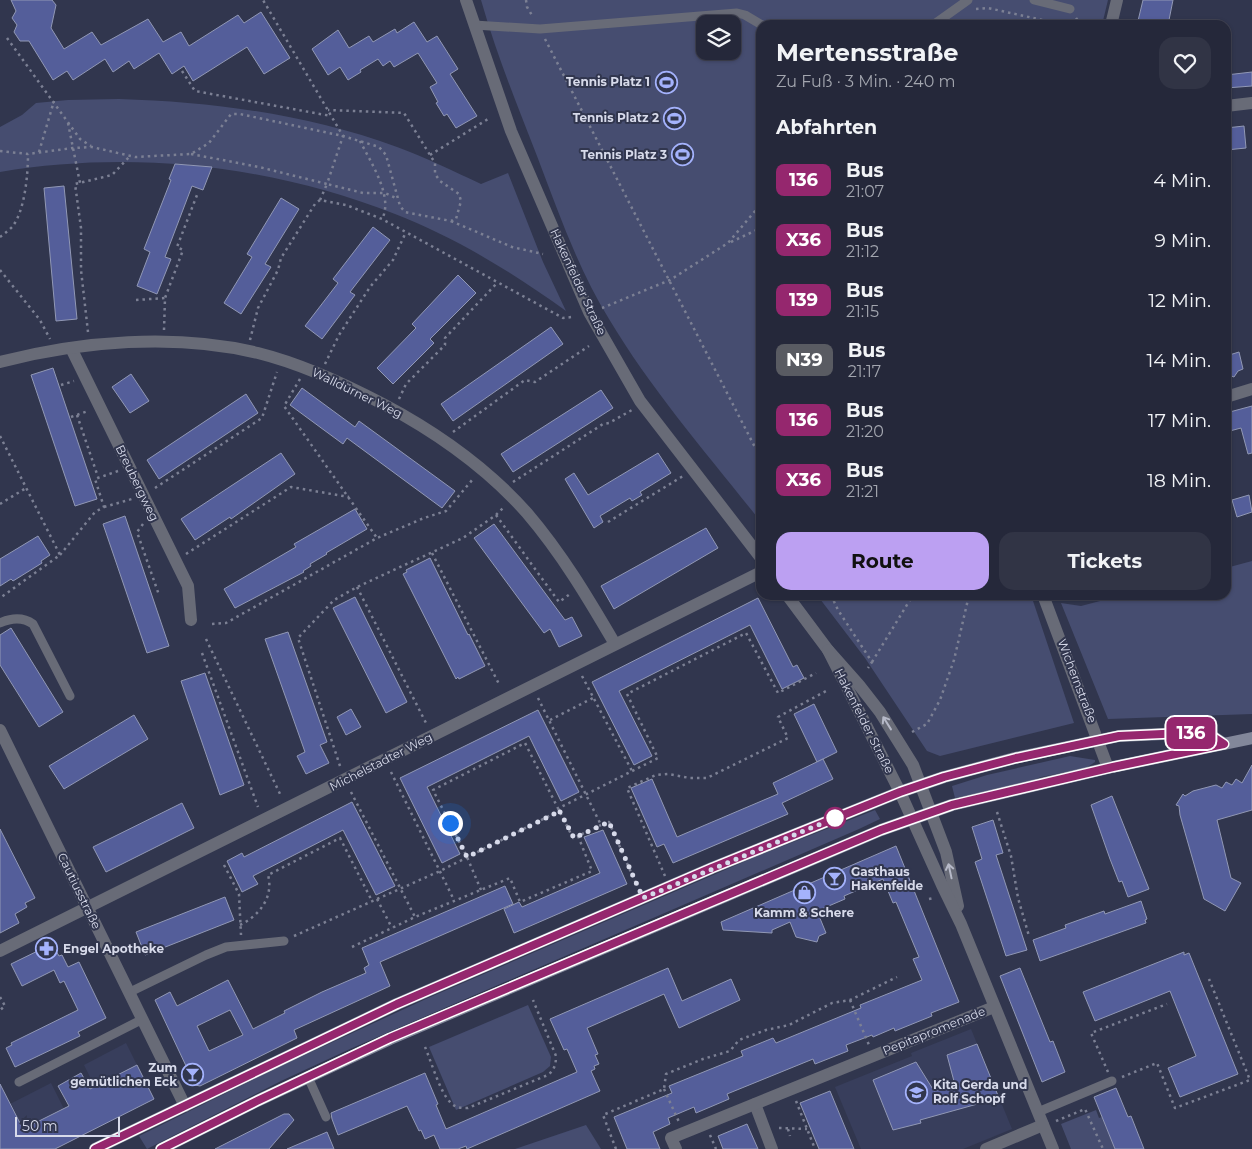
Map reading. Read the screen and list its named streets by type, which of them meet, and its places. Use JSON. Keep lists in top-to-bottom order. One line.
{"streets":{"street":["Hakenfelder Straße","Walldürner Weg","Breubergweg","Wichernstraße","Michelstadter Weg","Cautiusstraße","Pepitapromenade"]},"crossings":[["Walldürner Weg","Breubergweg"],["Walldürner Weg","Michelstadter Weg"],["Michelstadter Weg","Cautiusstraße"]],"places":{"sports":["Tennis Platz 1","Tennis Platz 2","Tennis Platz 3"],"bar":["Gasthaus Hakenfelde","Zum gemütlichen Eck"],"shop":["Kamm & Schere"],"pharmacy":["Engel Apotheke"],"school or university":["Kita Gerda und Rolf Schopf"]},"lines":["bus line 136"],"scale_bar":"50 m","page":{"on_map":"136","heading":[["Mertensstraße","Zu Fuß · 3 Min. · 240 m"],"Abfahrten"],"list":[{"mark":"136","name":"Bus","note":"21:07","value":"4 Min."},{"mark":"X36","name":"Bus","note":"21:12","value":"9 Min."},{"mark":"139","name":"Bus","note":"21:15","value":"12 Min."},{"mark":"N39","name":"Bus","note":"21:17","value":"14 Min."},{"mark":"136","name":"Bus","note":"21:20","value":"17 Min."},{"mark":"X36","name":"Bus","note":"21:21","value":"18 Min."}],"buttons":["Route","Tickets"],"scale":"50 m"}}
